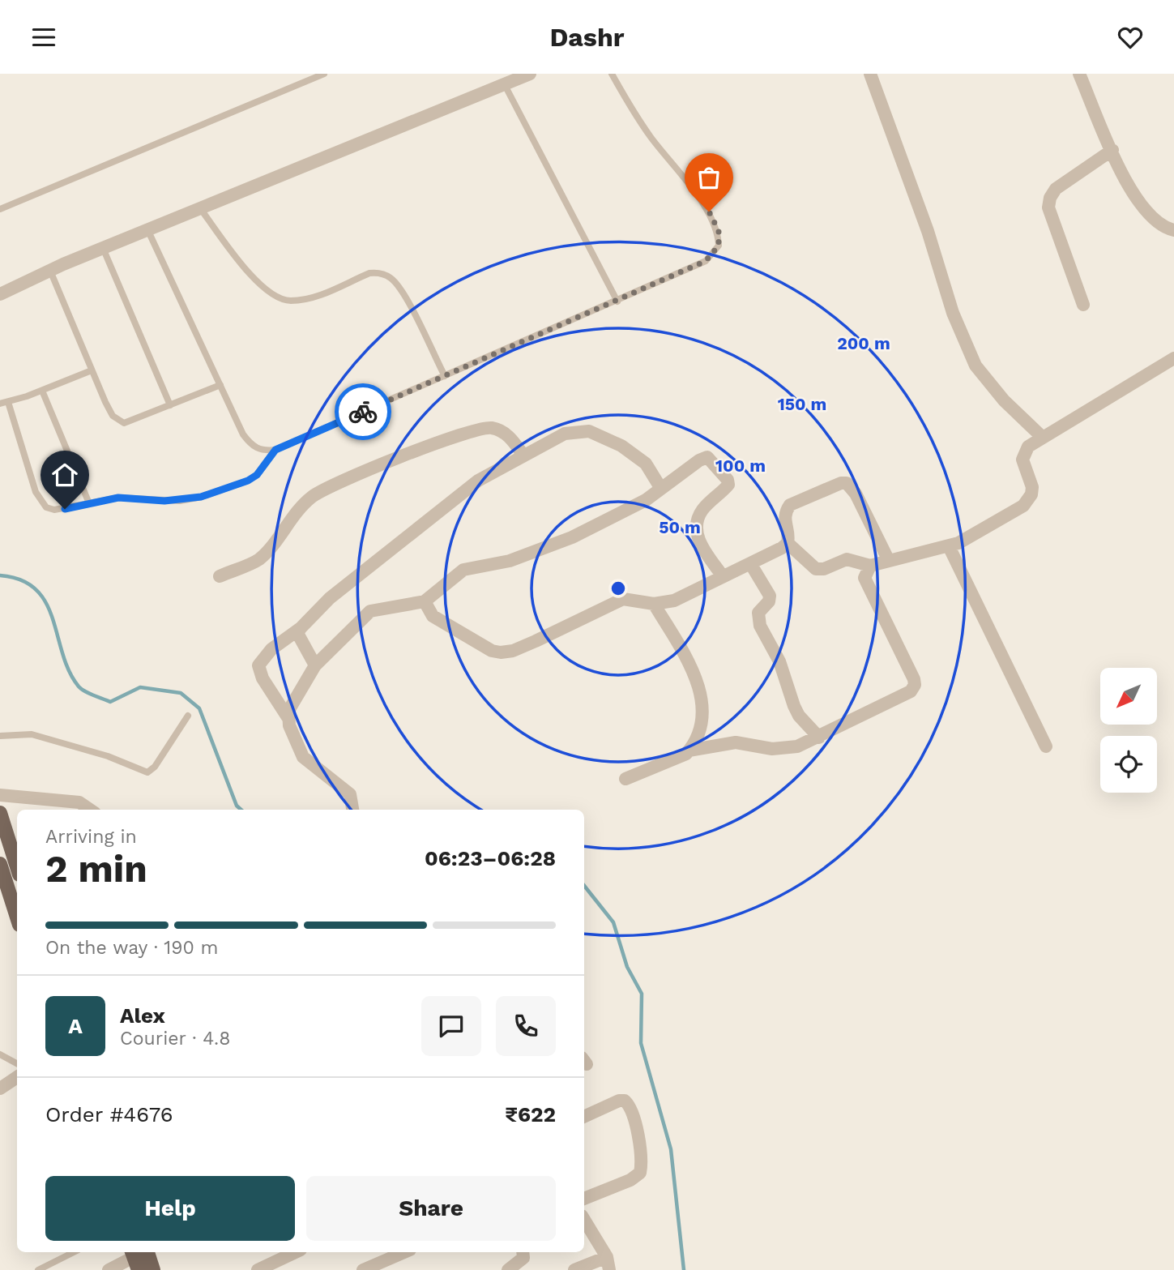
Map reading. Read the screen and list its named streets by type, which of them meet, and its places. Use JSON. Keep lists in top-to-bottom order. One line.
{"north":"bottom left","page":{"header":"Dashr","heading":["2 min","Arriving in","06:23–06:28"],"panel":["Alex","Courier · 4.8","Order #4676","₹622"],"bar":"On the way · 190 m","round":"A","buttons":["Help","Share"]},"rings":["200 m","150 m","100 m","50 m"]}
